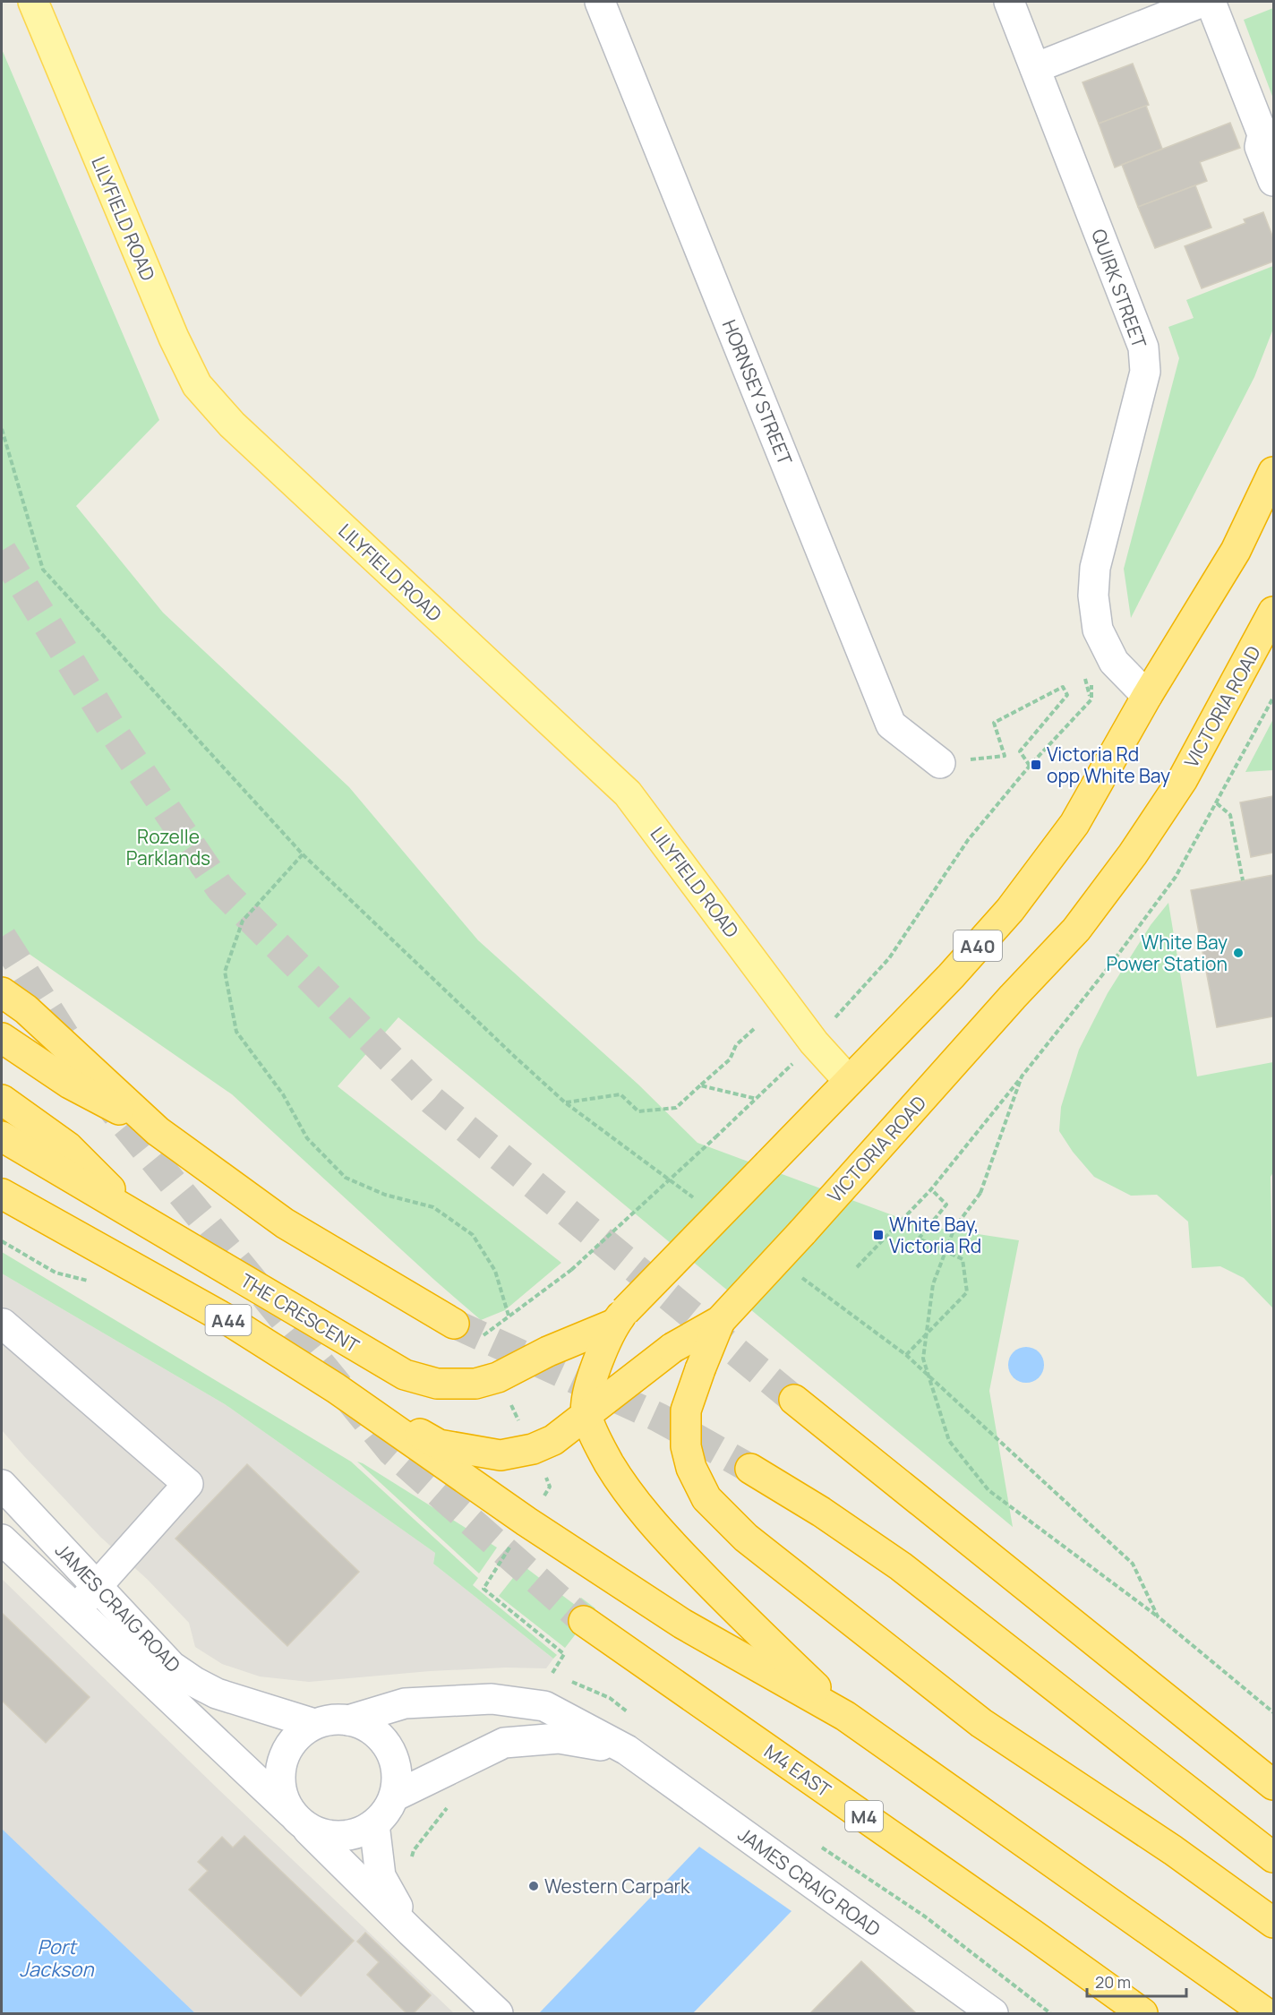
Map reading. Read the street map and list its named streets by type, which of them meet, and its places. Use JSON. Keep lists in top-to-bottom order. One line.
{"streets":{"highway":["VICTORIA ROAD","A40","THE CRESCENT","A44","M4 EAST","M4"],"main road":["LILYFIELD ROAD"],"street":["QUIRK STREET","HORNSEY STREET","JAMES CRAIG ROAD"]},"crossings":[["LILYFIELD ROAD","A40"],["QUIRK STREET","A40"],["VICTORIA ROAD","A44"],["A40","THE CRESCENT"]],"water":["Port Jackson"],"parks":["Rozelle Parklands"],"places":{"transit":["Victoria Rd opp White Bay","White Bay, Victoria Rd"],"other":["White Bay Power Station","Western Carpark"]},"scale_bar":"20 m"}
